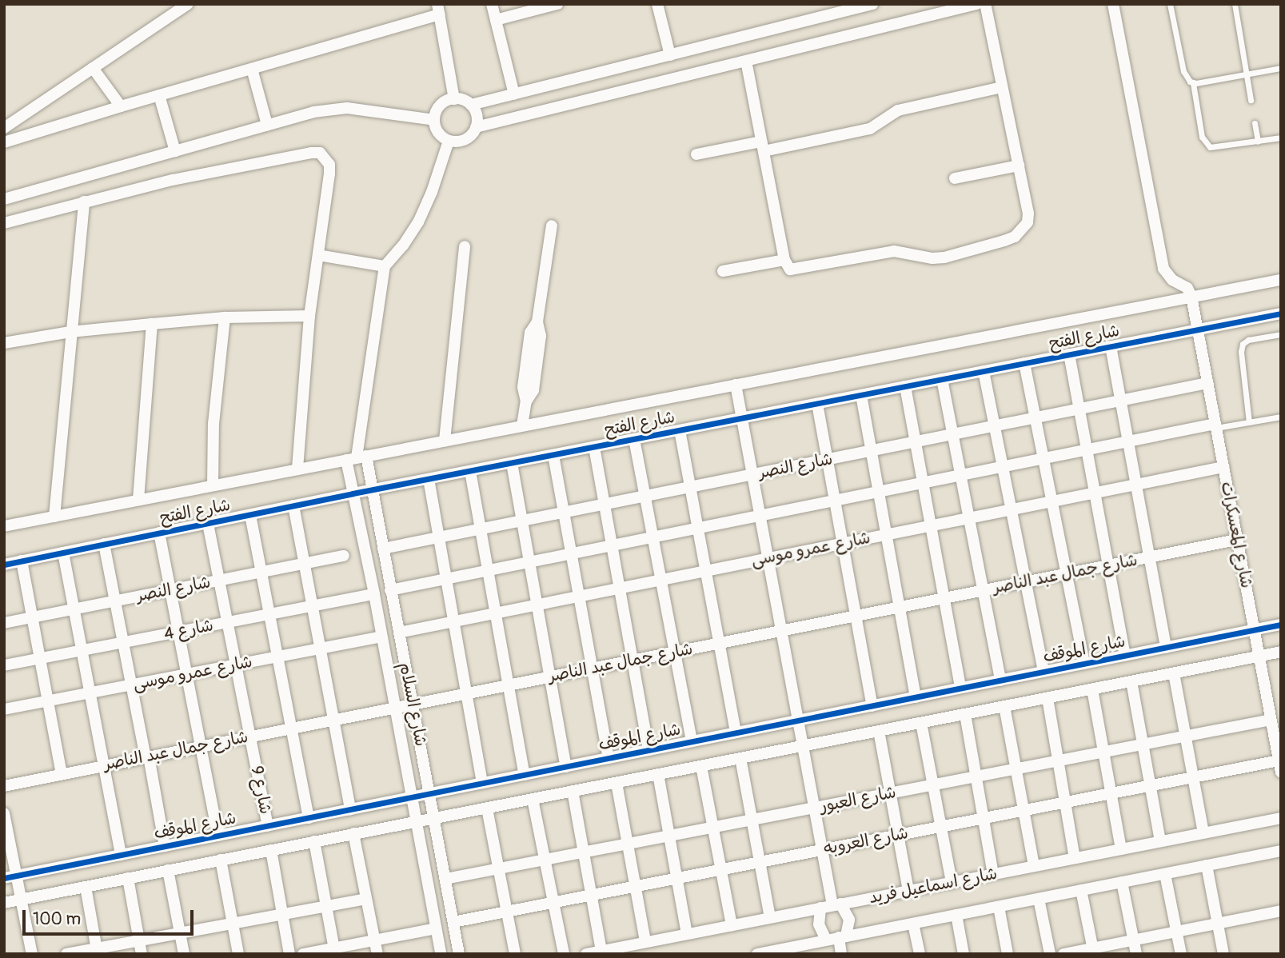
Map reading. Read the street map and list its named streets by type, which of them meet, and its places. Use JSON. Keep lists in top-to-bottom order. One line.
{"streets":{"street":["شارع الفتح","شارع النصر","شارع المعسكرات","شارع عمرو موسى","شارع جمال عبد الناصر","شارع 4","شارع الموقف","شارع السلام","شارع 9","شارع العبور","شارع العروبه","شارع اسماعيل فريد"]},"crossings":[["شارع الفتح","شارع المعسكرات"],["شارع الفتح","شارع السلام"],["شارع الفتح","شارع 9"],["شارع النصر","شارع المعسكرات"],["شارع النصر","شارع السلام"],["شارع النصر","شارع 9"],["شارع المعسكرات","شارع عمرو موسى"],["شارع المعسكرات","شارع جمال عبد الناصر"],["شارع المعسكرات","شارع الموقف"],["شارع المعسكرات","شارع العبور"],["شارع المعسكرات","شارع العروبه"],["شارع عمرو موسى","شارع السلام"],["شارع عمرو موسى","شارع 9"],["شارع جمال عبد الناصر","شارع السلام"],["شارع جمال عبد الناصر","شارع 9"],["شارع 4","شارع السلام"],["شارع 4","شارع 9"],["شارع الموقف","شارع السلام"],["شارع الموقف","شارع 9"],["شارع السلام","شارع العبور"],["شارع السلام","شارع العروبه"]],"scale_bar":"100 m"}
